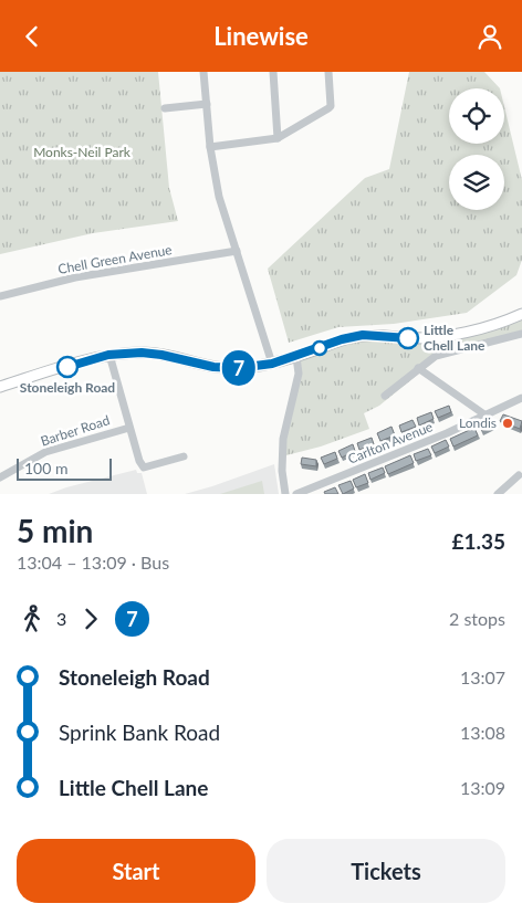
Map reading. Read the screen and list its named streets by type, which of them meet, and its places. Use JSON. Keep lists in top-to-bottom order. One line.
{"streets":{"street":["Chell Green Avenue","Barber Road","Carlton Avenue"]},"parks":["Monks-Neil Park"],"places":["Little Chell Lane","Stoneleigh Road","Londis"],"lines":["bus line 7"],"scale_bar":"100 m","page":{"header":"Linewise","on_map":"7","scale":"100 m","heading":["5 min","13:04 – 13:09 · Bus","£1.35"],"legs":["3","7","2 stops"],"list":[{"name":"Stoneleigh Road","value":"13:07"},{"name":"Sprink Bank Road","value":"13:08"},{"name":"Little Chell Lane","value":"13:09"}],"buttons":["Start","Tickets"]}}
